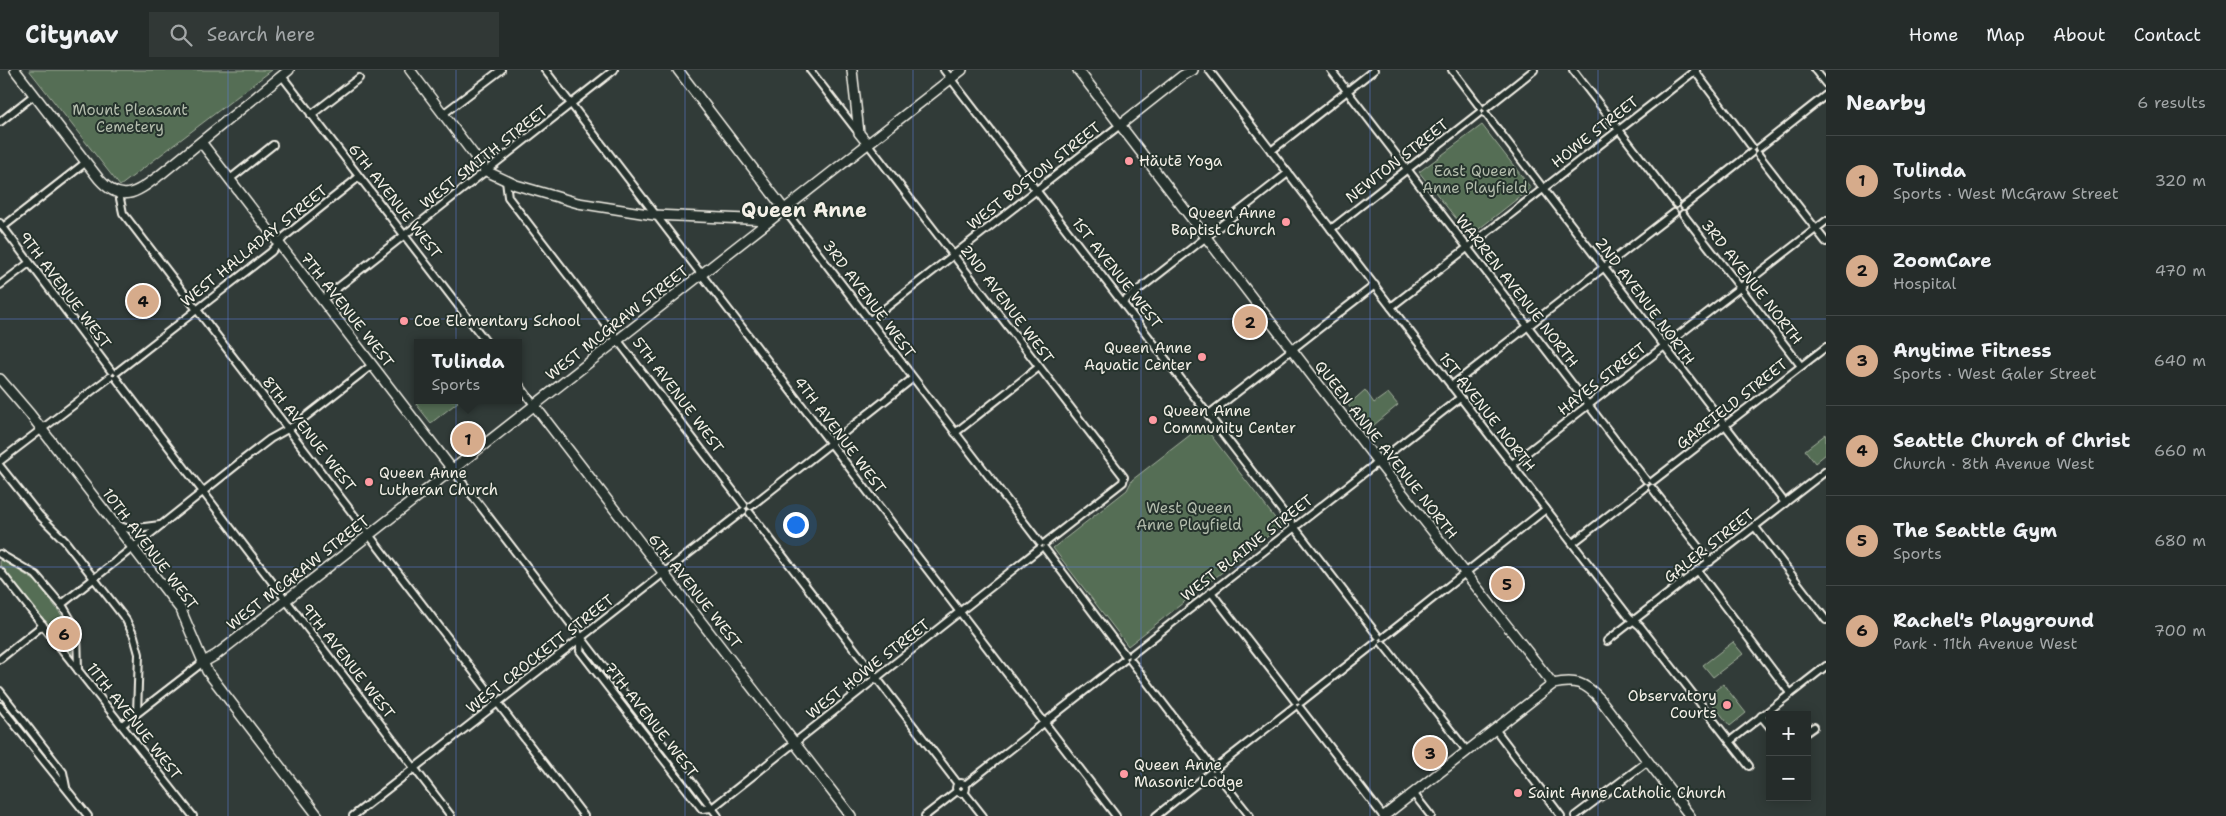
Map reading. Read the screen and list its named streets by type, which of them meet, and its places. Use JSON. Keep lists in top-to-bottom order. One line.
{"streets":{"street":["HOWE STREET","WEST SMITH STREET","NEWTON STREET","WEST BOSTON STREET","6TH AVENUE WEST","WEST HALLADAY STREET","1ST AVENUE WEST","3RD AVENUE NORTH","9TH AVENUE WEST","WARREN AVENUE NORTH","3RD AVENUE WEST","2ND AVENUE NORTH","2ND AVENUE WEST","7TH AVENUE WEST","WEST MCGRAW STREET","HAYES STREET","5TH AVENUE WEST","GARFIELD STREET","1ST AVENUE NORTH","8TH AVENUE WEST","4TH AVENUE WEST","QUEEN ANNE AVENUE NORTH","GALER STREET","WEST BLAINE STREET","10TH AVENUE WEST","WEST CROCKETT STREET","WEST HOWE STREET","11TH AVENUE WEST"]},"crossings":[["HOWE STREET","WARREN AVENUE NORTH"],["HOWE STREET","2ND AVENUE NORTH"],["HOWE STREET","1ST AVENUE NORTH"],["WEST SMITH STREET","6TH AVENUE WEST"],["WEST SMITH STREET","7TH AVENUE WEST"],["WEST SMITH STREET","4TH AVENUE WEST"],["NEWTON STREET","WARREN AVENUE NORTH"],["NEWTON STREET","2ND AVENUE NORTH"],["NEWTON STREET","1ST AVENUE NORTH"],["WEST BOSTON STREET","1ST AVENUE WEST"],["WEST BOSTON STREET","3RD AVENUE WEST"],["WEST BOSTON STREET","2ND AVENUE WEST"],["WEST BOSTON STREET","QUEEN ANNE AVENUE NORTH"],["6TH AVENUE WEST","WEST HALLADAY STREET"],["6TH AVENUE WEST","WEST MCGRAW STREET"],["6TH AVENUE WEST","WEST CROCKETT STREET"],["6TH AVENUE WEST","WEST HOWE STREET"],["WEST HALLADAY STREET","9TH AVENUE WEST"],["WEST HALLADAY STREET","7TH AVENUE WEST"],["WEST HALLADAY STREET","8TH AVENUE WEST"],["WEST HALLADAY STREET","10TH AVENUE WEST"],["1ST AVENUE WEST","WEST MCGRAW STREET"],["1ST AVENUE WEST","WEST BLAINE STREET"],["3RD AVENUE NORTH","HAYES STREET"],["3RD AVENUE NORTH","GARFIELD STREET"],["9TH AVENUE WEST","WEST MCGRAW STREET"],["9TH AVENUE WEST","WEST CROCKETT STREET"],["WARREN AVENUE NORTH","HAYES STREET"],["WARREN AVENUE NORTH","GARFIELD STREET"],["WARREN AVENUE NORTH","GALER STREET"],["3RD AVENUE WEST","WEST MCGRAW STREET"],["3RD AVENUE WEST","WEST BLAINE STREET"],["3RD AVENUE WEST","WEST CROCKETT STREET"],["3RD AVENUE WEST","WEST HOWE STREET"],["2ND AVENUE NORTH","HAYES STREET"],["2ND AVENUE NORTH","GARFIELD STREET"],["2ND AVENUE NORTH","GALER STREET"],["2ND AVENUE WEST","WEST MCGRAW STREET"],["2ND AVENUE WEST","WEST HOWE STREET"],["7TH AVENUE WEST","WEST MCGRAW STREET"],["7TH AVENUE WEST","WEST CROCKETT STREET"],["7TH AVENUE WEST","WEST HOWE STREET"],["WEST MCGRAW STREET","5TH AVENUE WEST"],["WEST MCGRAW STREET","8TH AVENUE WEST"],["WEST MCGRAW STREET","4TH AVENUE WEST"],["WEST MCGRAW STREET","10TH AVENUE WEST"],["WEST MCGRAW STREET","11TH AVENUE WEST"],["HAYES STREET","1ST AVENUE NORTH"],["5TH AVENUE WEST","WEST BLAINE STREET"],["5TH AVENUE WEST","WEST CROCKETT STREET"],["5TH AVENUE WEST","WEST HOWE STREET"],["GARFIELD STREET","1ST AVENUE NORTH"],["1ST AVENUE NORTH","GALER STREET"],["1ST AVENUE NORTH","WEST BLAINE STREET"],["8TH AVENUE WEST","WEST CROCKETT STREET"],["4TH AVENUE WEST","WEST BLAINE STREET"],["4TH AVENUE WEST","WEST CROCKETT STREET"],["4TH AVENUE WEST","WEST HOWE STREET"],["QUEEN ANNE AVENUE NORTH","WEST BLAINE STREET"]],"districts":["Queen Anne"],"parks":["Mount Pleasant Cemetery","East Queen Anne Playfield","West Queen Anne Playfield"],"places":["Häutē Yoga","Queen Anne Baptist Church","Coe Elementary School","Queen Anne Aquatic Center","Queen Anne Community Center","Queen Anne Lutheran Church","Observatory Courts","Queen Anne Masonic Lodge","Saint Anne Catholic Church"],"page":{"header":"Citynav","search":"Search here","nav":["Home","Map","About","Contact"],"heading":["Nearby","6 results"],"list":[{"mark":"1","name":"Tulinda","note":"Sports · West McGraw Street","value":"320 m"},{"mark":"2","name":"ZoomCare","note":"Hospital","value":"470 m"},{"mark":"3","name":"Anytime Fitness","note":"Sports · West Galer Street","value":"640 m"},{"mark":"4","name":"Seattle Church of Christ","note":"Church · 8th Avenue West","value":"660 m"},{"mark":"5","name":"The Seattle Gym","note":"Sports","value":"680 m"},{"mark":"6","name":"Rachel's Playground","note":"Park · 11th Avenue West","value":"700 m"}],"pins":["4","2","1","5","6","3"],"popup":["Tulinda","Sports"],"map_buttons":["+","−"]}}
